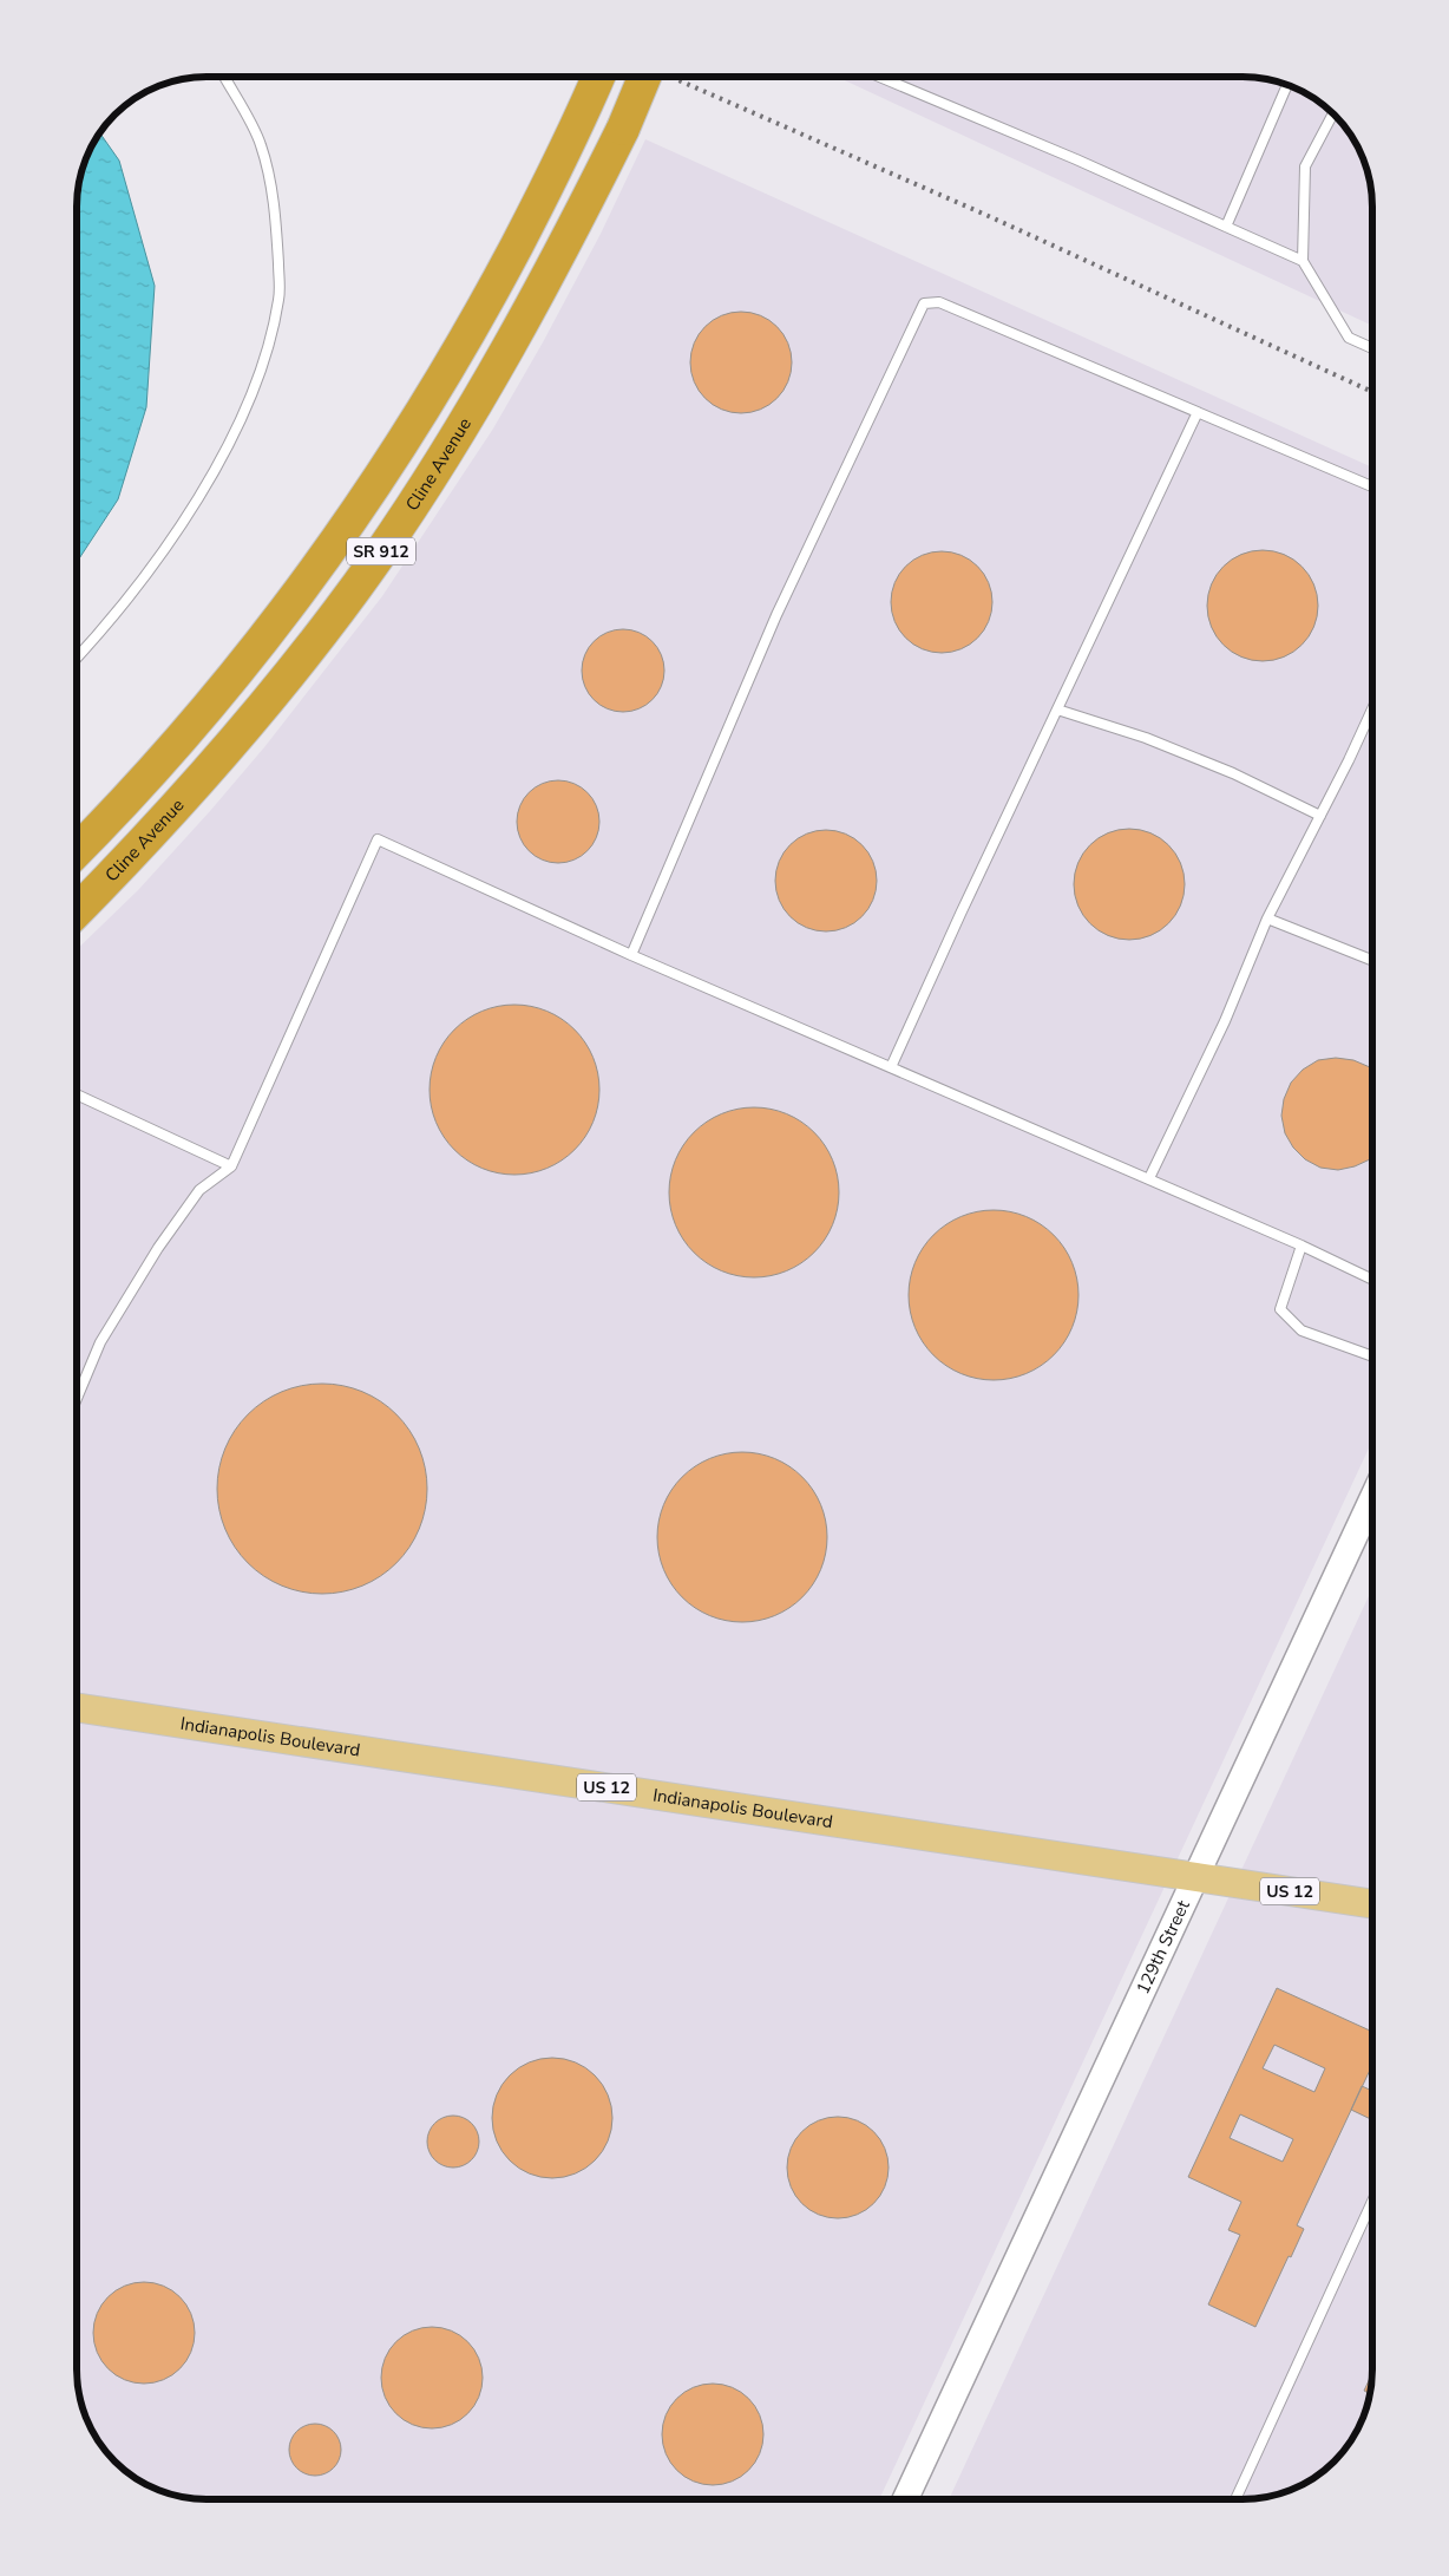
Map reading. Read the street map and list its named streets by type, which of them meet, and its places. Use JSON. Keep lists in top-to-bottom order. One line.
{"streets":{"highway":["Cline Avenue","SR 912"],"main road":["Indianapolis Boulevard","US 12","129th Street"]},"crossings":[["Indianapolis Boulevard","129th Street"]]}
